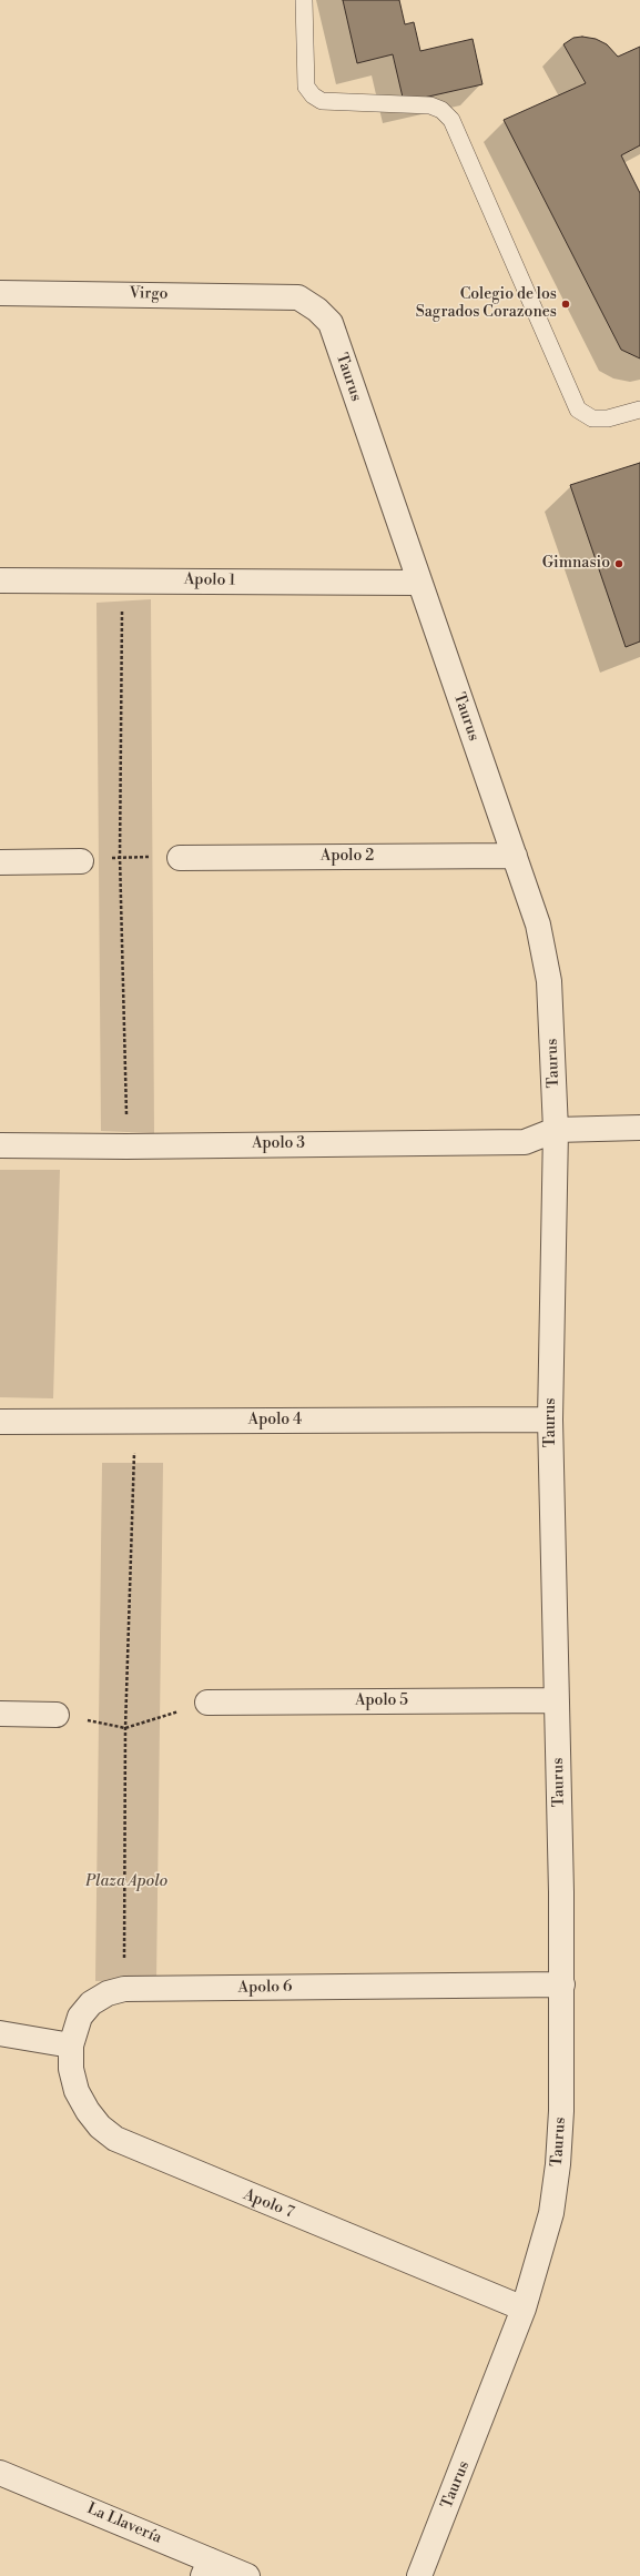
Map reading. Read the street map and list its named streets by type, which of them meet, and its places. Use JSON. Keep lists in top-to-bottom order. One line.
{"streets":{"street":["Virgo","Taurus","Apolo 1","Apolo 2","Apolo 3","Apolo 4","Apolo 5","Apolo 6","Apolo 7","La Llavería"]},"crossings":[["Virgo","Taurus"],["Taurus","Apolo 1"],["Taurus","Apolo 2"],["Taurus","Apolo 3"],["Taurus","Apolo 4"],["Taurus","Apolo 5"],["Taurus","Apolo 6"],["Taurus","Apolo 7"],["Apolo 6","Apolo 7"]],"parks":["Plaza Apolo"],"places":["Colegio de los Sagrados Corazones","Gimnasio"]}
